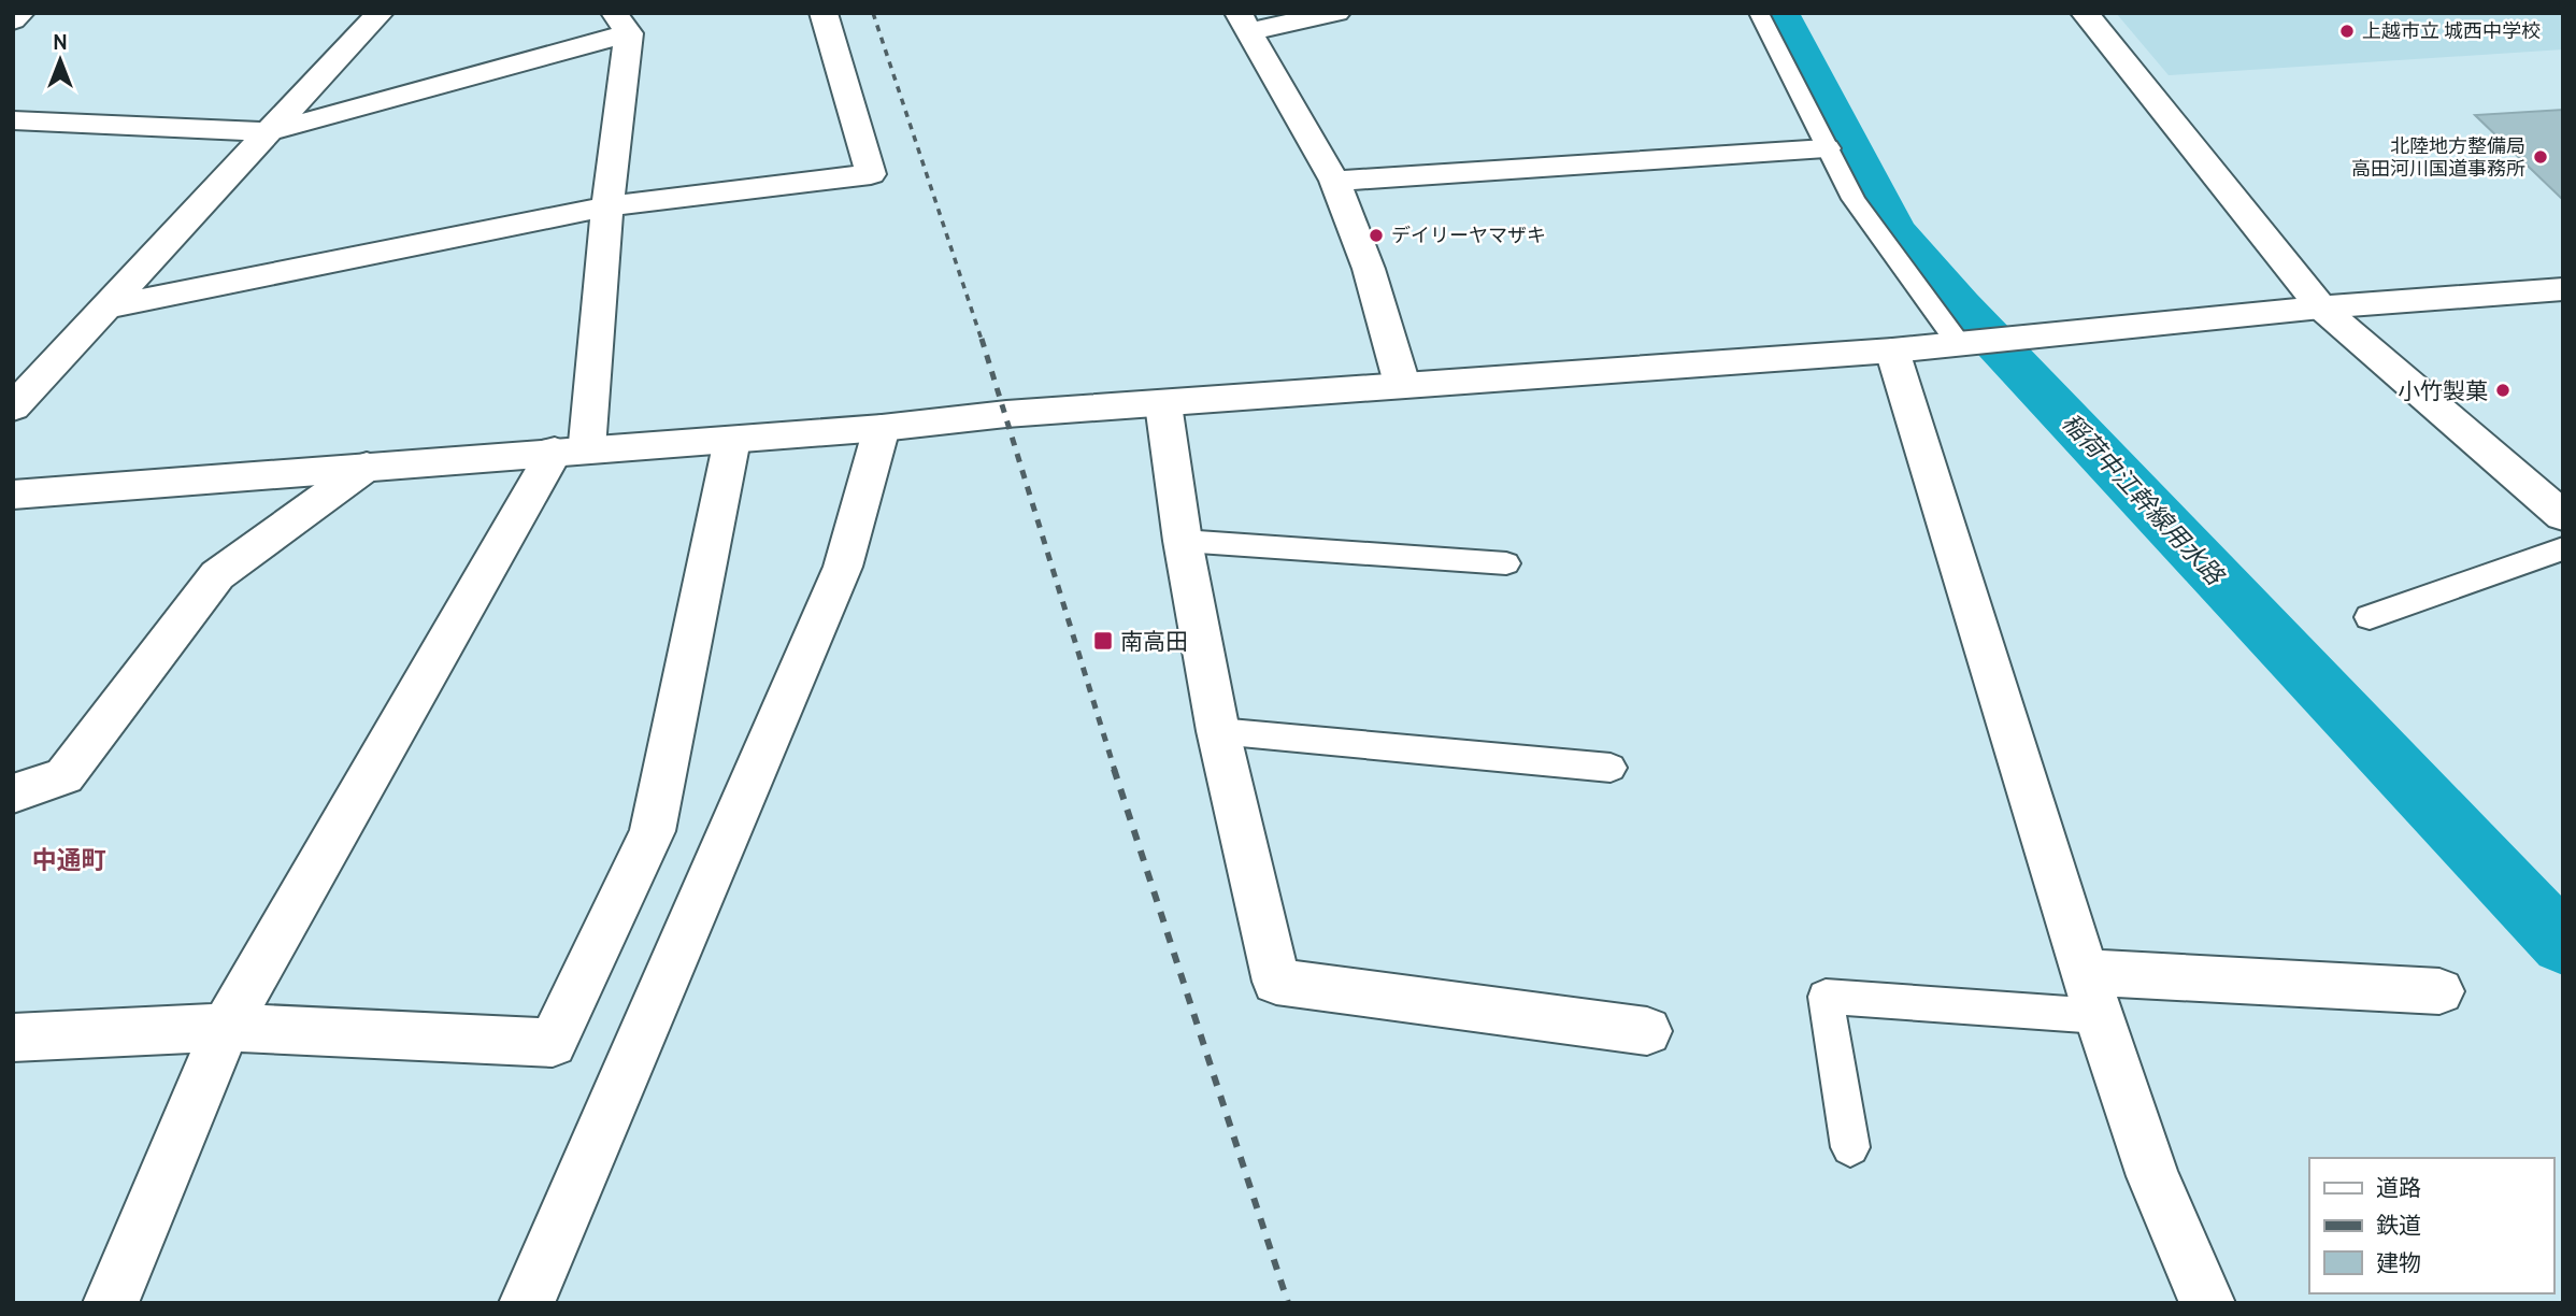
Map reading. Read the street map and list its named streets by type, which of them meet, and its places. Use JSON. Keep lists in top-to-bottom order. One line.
{"districts":["中通町"],"water":["稲荷中江幹線用水路"],"places":{"other":["上越市立 城西中学校","北陸地方整備局 高田河川国道事務所","デイリーヤマザキ","小竹製菓"],"transit":["南高田"]},"legend":["道路","鉄道","建物"],"north":"top"}
